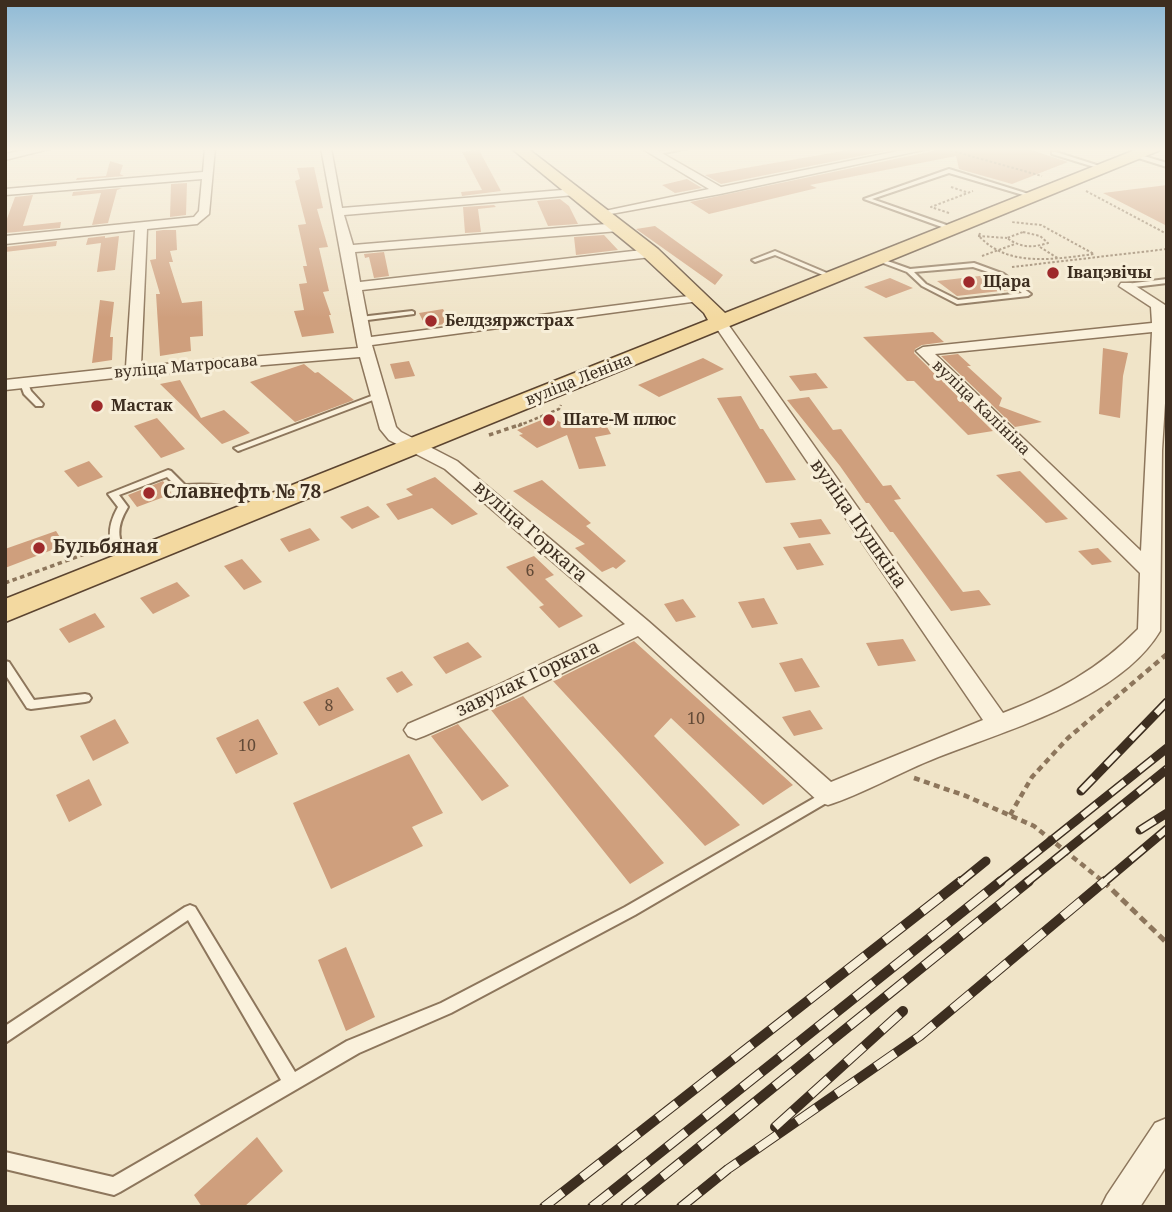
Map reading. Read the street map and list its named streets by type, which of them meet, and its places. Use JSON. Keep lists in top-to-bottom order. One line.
{"streets":{"main road":["вуліца Леніна"],"street":["вуліца Матросава","вуліца Калініна","вуліца Пушкіна","вуліца Горкага","завулак Горкага"]},"crossings":[["вуліца Матросава","вуліца Горкага"],["вуліца Леніна","вуліца Пушкіна"],["вуліца Леніна","вуліца Горкага"],["вуліца Горкага","завулак Горкага"]],"places":["Івацэвічы","Щара","Белдзяржстрах","Мастак","Шате-М плюс","Славнефть № 78","Бульбяная"],"house_numbers":["6","8","10","10"]}
